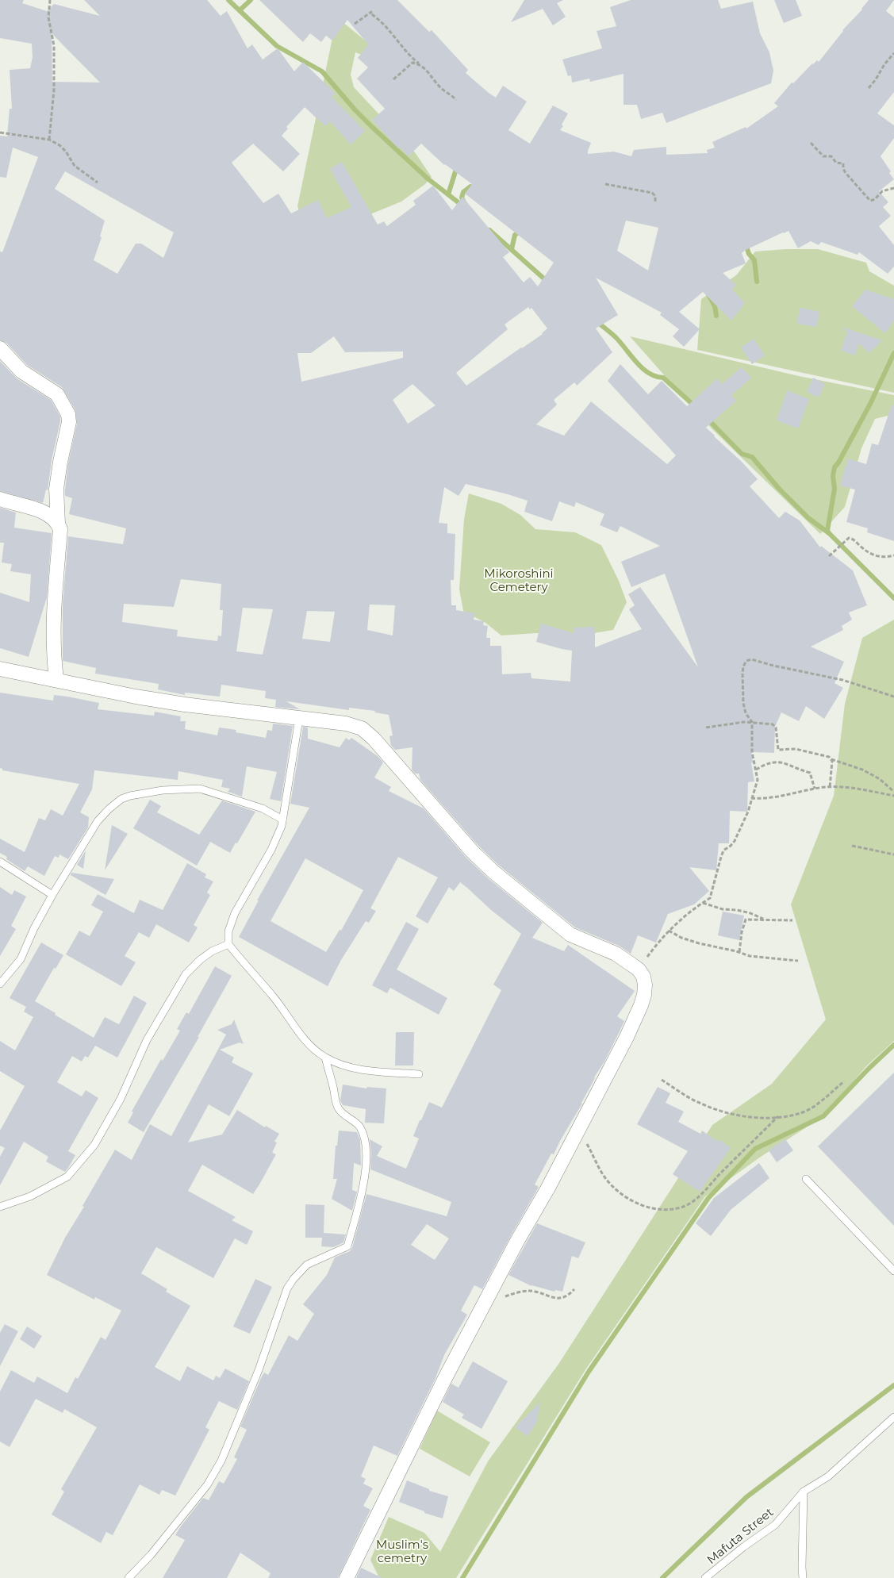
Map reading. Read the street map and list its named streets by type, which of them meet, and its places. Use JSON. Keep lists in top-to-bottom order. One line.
{"streets":{"lane":["Mafuta Street"]},"parks":["Mikoroshini Cemetery","Muslim's cemetry"]}
